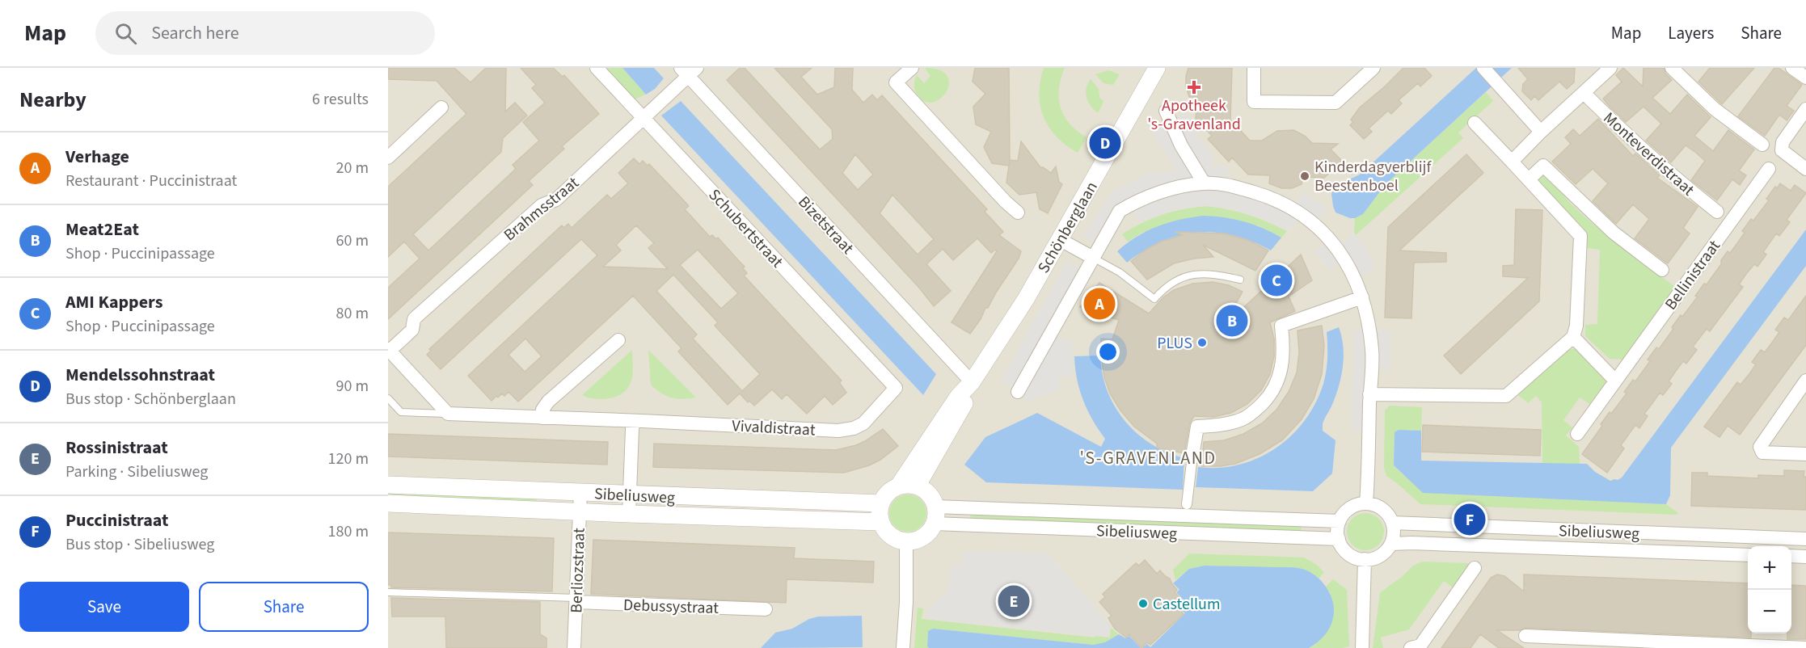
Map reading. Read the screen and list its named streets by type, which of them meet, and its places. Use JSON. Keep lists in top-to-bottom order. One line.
{"streets":{"street":["Monteverdistraat","Brahmsstraat","Bizetstraat","Schönberglaan","Schubertstraat","Bellinistraat","Vivaldistraat","Sibeliusweg","Berliozstraat","Debussystraat"]},"crossings":[["Brahmsstraat","Bizetstraat"],["Brahmsstraat","Schubertstraat"],["Bizetstraat","Schönberglaan"],["Schönberglaan","Sibeliusweg"],["Schubertstraat","Vivaldistraat"],["Sibeliusweg","Berliozstraat"],["Berliozstraat","Debussystraat"]],"districts":["'S-GRAVENLAND"],"places":{"health":["Apotheek 's-Gravenland"],"other":["Kinderdagverblijf Beestenboel","PLUS","Castellum"]},"page":{"header":"Map","search":"Search here","nav":["Map","Layers","Share"],"heading":["Nearby","6 results"],"pins":["D","C","A","B","F","E"],"list":[{"mark":"A","name":"Verhage","note":"Restaurant · Puccinistraat","value":"20 m"},{"mark":"B","name":"Meat2Eat","note":"Shop · Puccinipassage","value":"60 m"},{"mark":"C","name":"AMI Kappers","note":"Shop · Puccinipassage","value":"80 m"},{"mark":"D","name":"Mendelssohnstraat","note":"Bus stop · Schönberglaan","value":"90 m"},{"mark":"E","name":"Rossinistraat","note":"Parking · Sibeliusweg","value":"120 m"},{"mark":"F","name":"Puccinistraat","note":"Bus stop · Sibeliusweg","value":"180 m"}],"map_buttons":["+","−"],"buttons":["Save","Share"]}}
